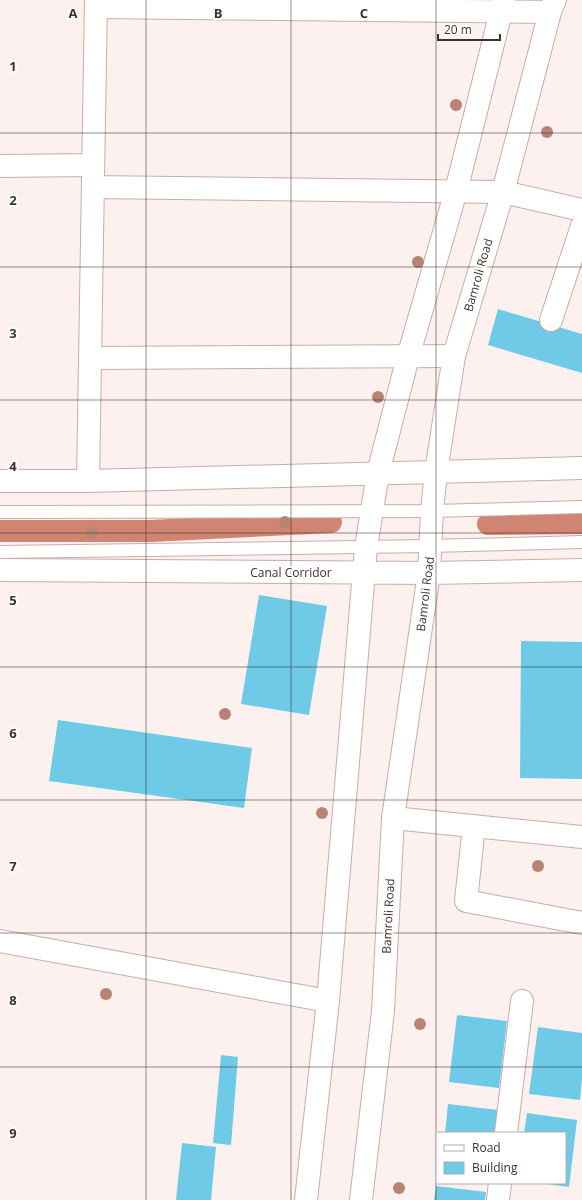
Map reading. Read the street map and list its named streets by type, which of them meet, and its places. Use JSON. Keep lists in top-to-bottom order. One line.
{"streets":{"street":["Bamroli Road","Canal Corridor"]},"crossings":[["Bamroli Road","Canal Corridor"]],"legend":["Road","Building"],"scale_bar":"20 m","grid":{"columns":["A","B","C"],"rows":["1","2","3","4","5","6","7","8","9"]}}
